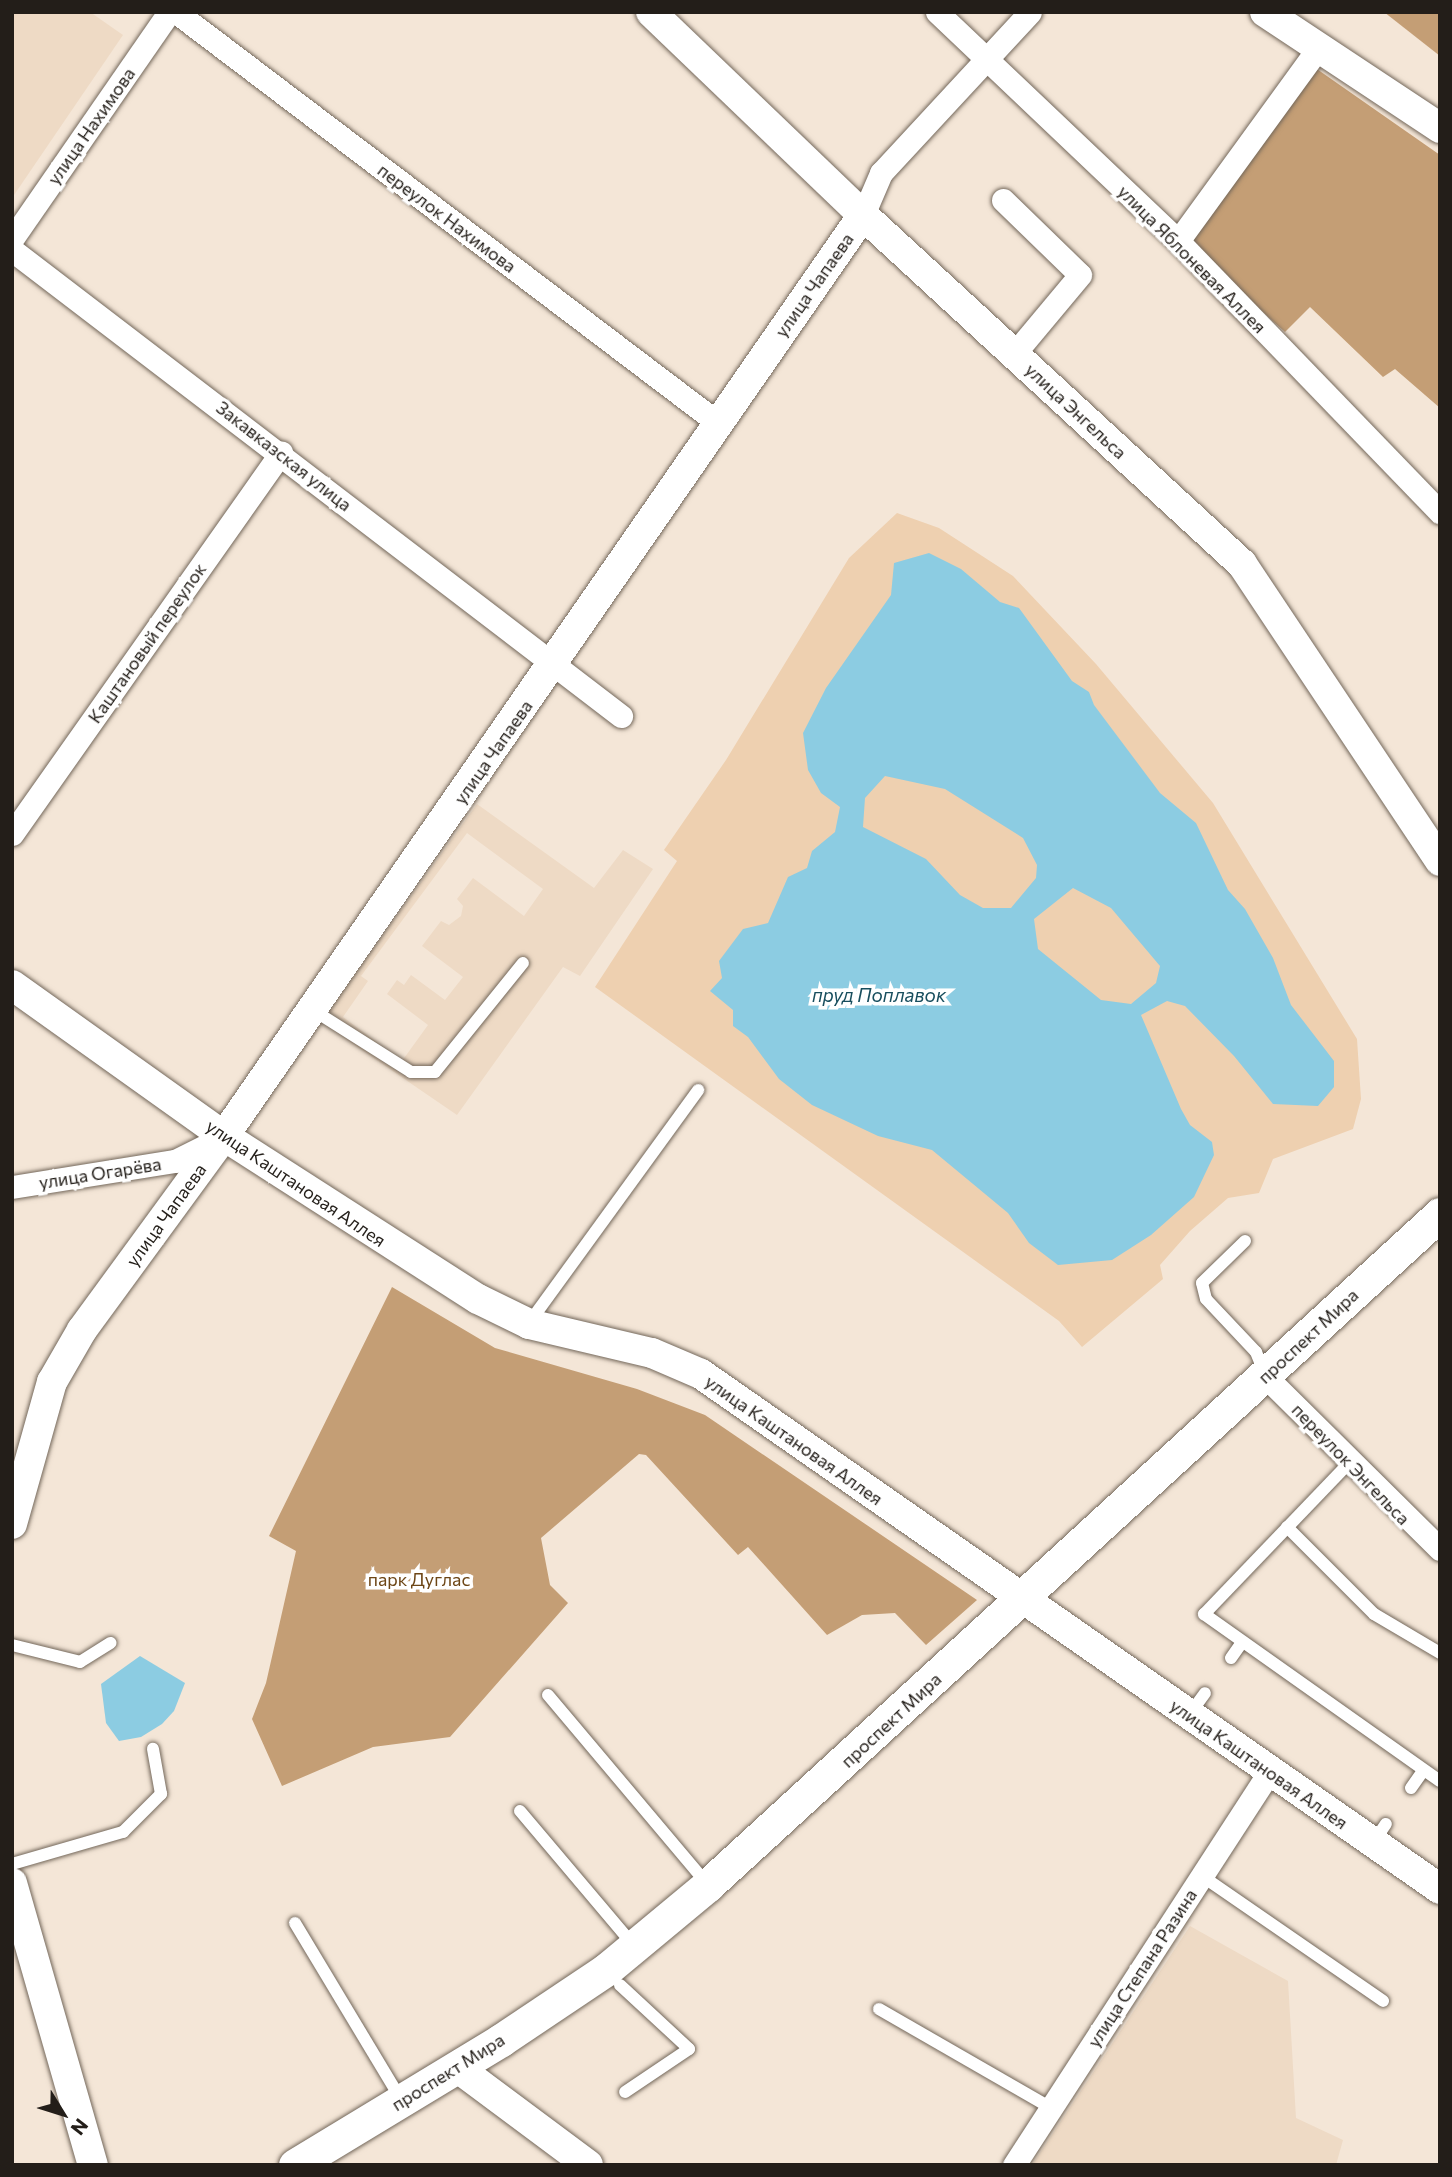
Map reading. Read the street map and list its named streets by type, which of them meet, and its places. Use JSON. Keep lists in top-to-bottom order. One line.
{"streets":{"main road":["проспект Мира"],"street":["улица Нахимова","переулок Нахимова","улица Яблоневая Аллея","улица Чапаева","улица Энгельса","Закавказская улица","Каштановый переулок","улица Огарёва","улица Каштановая Аллея","переулок Энгельса","улица Степана Разина"]},"crossings":[["переулок Нахимова","улица Чапаева"],["улица Яблоневая Аллея","улица Чапаева"],["улица Чапаева","улица Энгельса"],["улица Чапаева","Закавказская улица"],["улица Чапаева","улица Огарёва"],["улица Чапаева","улица Каштановая Аллея"],["Закавказская улица","Каштановый переулок"],["улица Огарёва","улица Каштановая Аллея"],["улица Каштановая Аллея","проспект Мира"],["улица Каштановая Аллея","улица Степана Разина"],["проспект Мира","переулок Энгельса"]],"water":["пруд Поплавок"],"parks":["парк Дуглас"],"north":"bottom right"}
